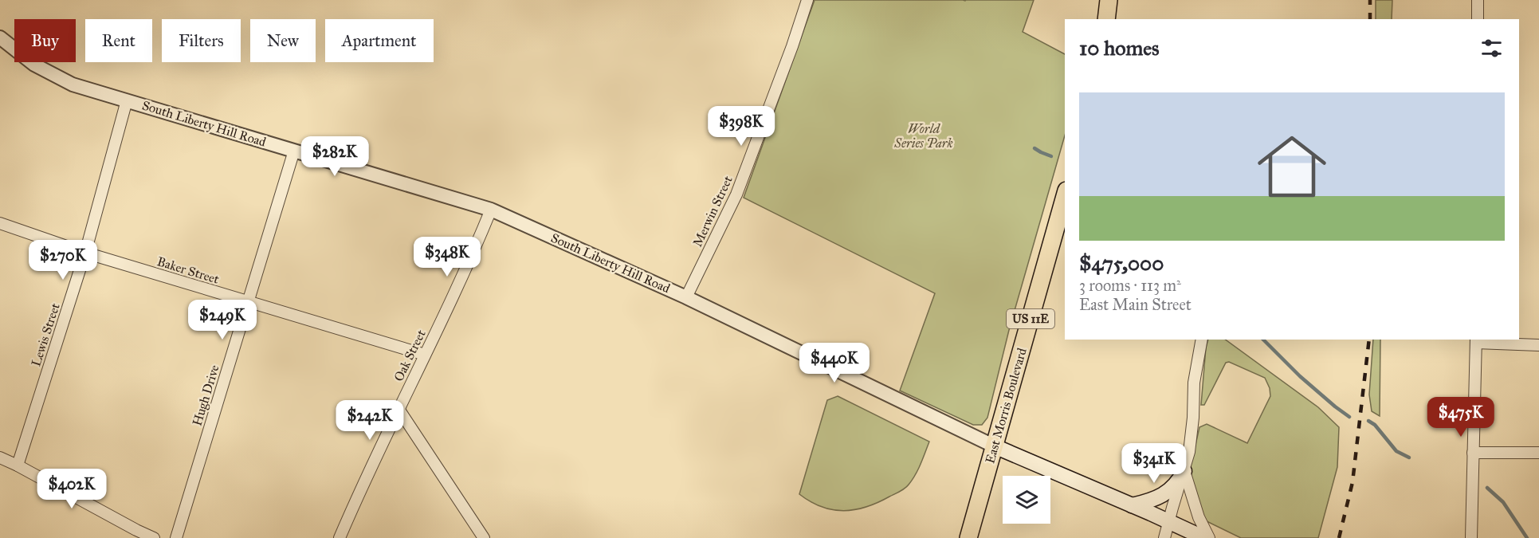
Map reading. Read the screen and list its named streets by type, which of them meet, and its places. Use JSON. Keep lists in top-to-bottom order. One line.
{"streets":{"main road":["South Liberty Hill Road","US 11E","East Morris Boulevard"],"street":["Merwin Street","Baker Street","Lewis Street","Oak Street","Hugh Drive"]},"crossings":[["South Liberty Hill Road","Merwin Street"],["South Liberty Hill Road","Lewis Street"],["South Liberty Hill Road","Oak Street"],["South Liberty Hill Road","Hugh Drive"],["South Liberty Hill Road","East Morris Boulevard"],["Baker Street","Lewis Street"],["Baker Street","Oak Street"],["Baker Street","Hugh Drive"]],"parks":["World Series Park"],"page":{"chip":["Buy","Rent","Filters","New","Apartment"],"heading":"10 homes","list":[{"name":"$475,000","note":"3 rooms · 113 m² · East Main Street"}],"price":["$398K","$282K","$348K","$270K","$249K","$440K","$475K","$242K","$341K","$402K"]}}
